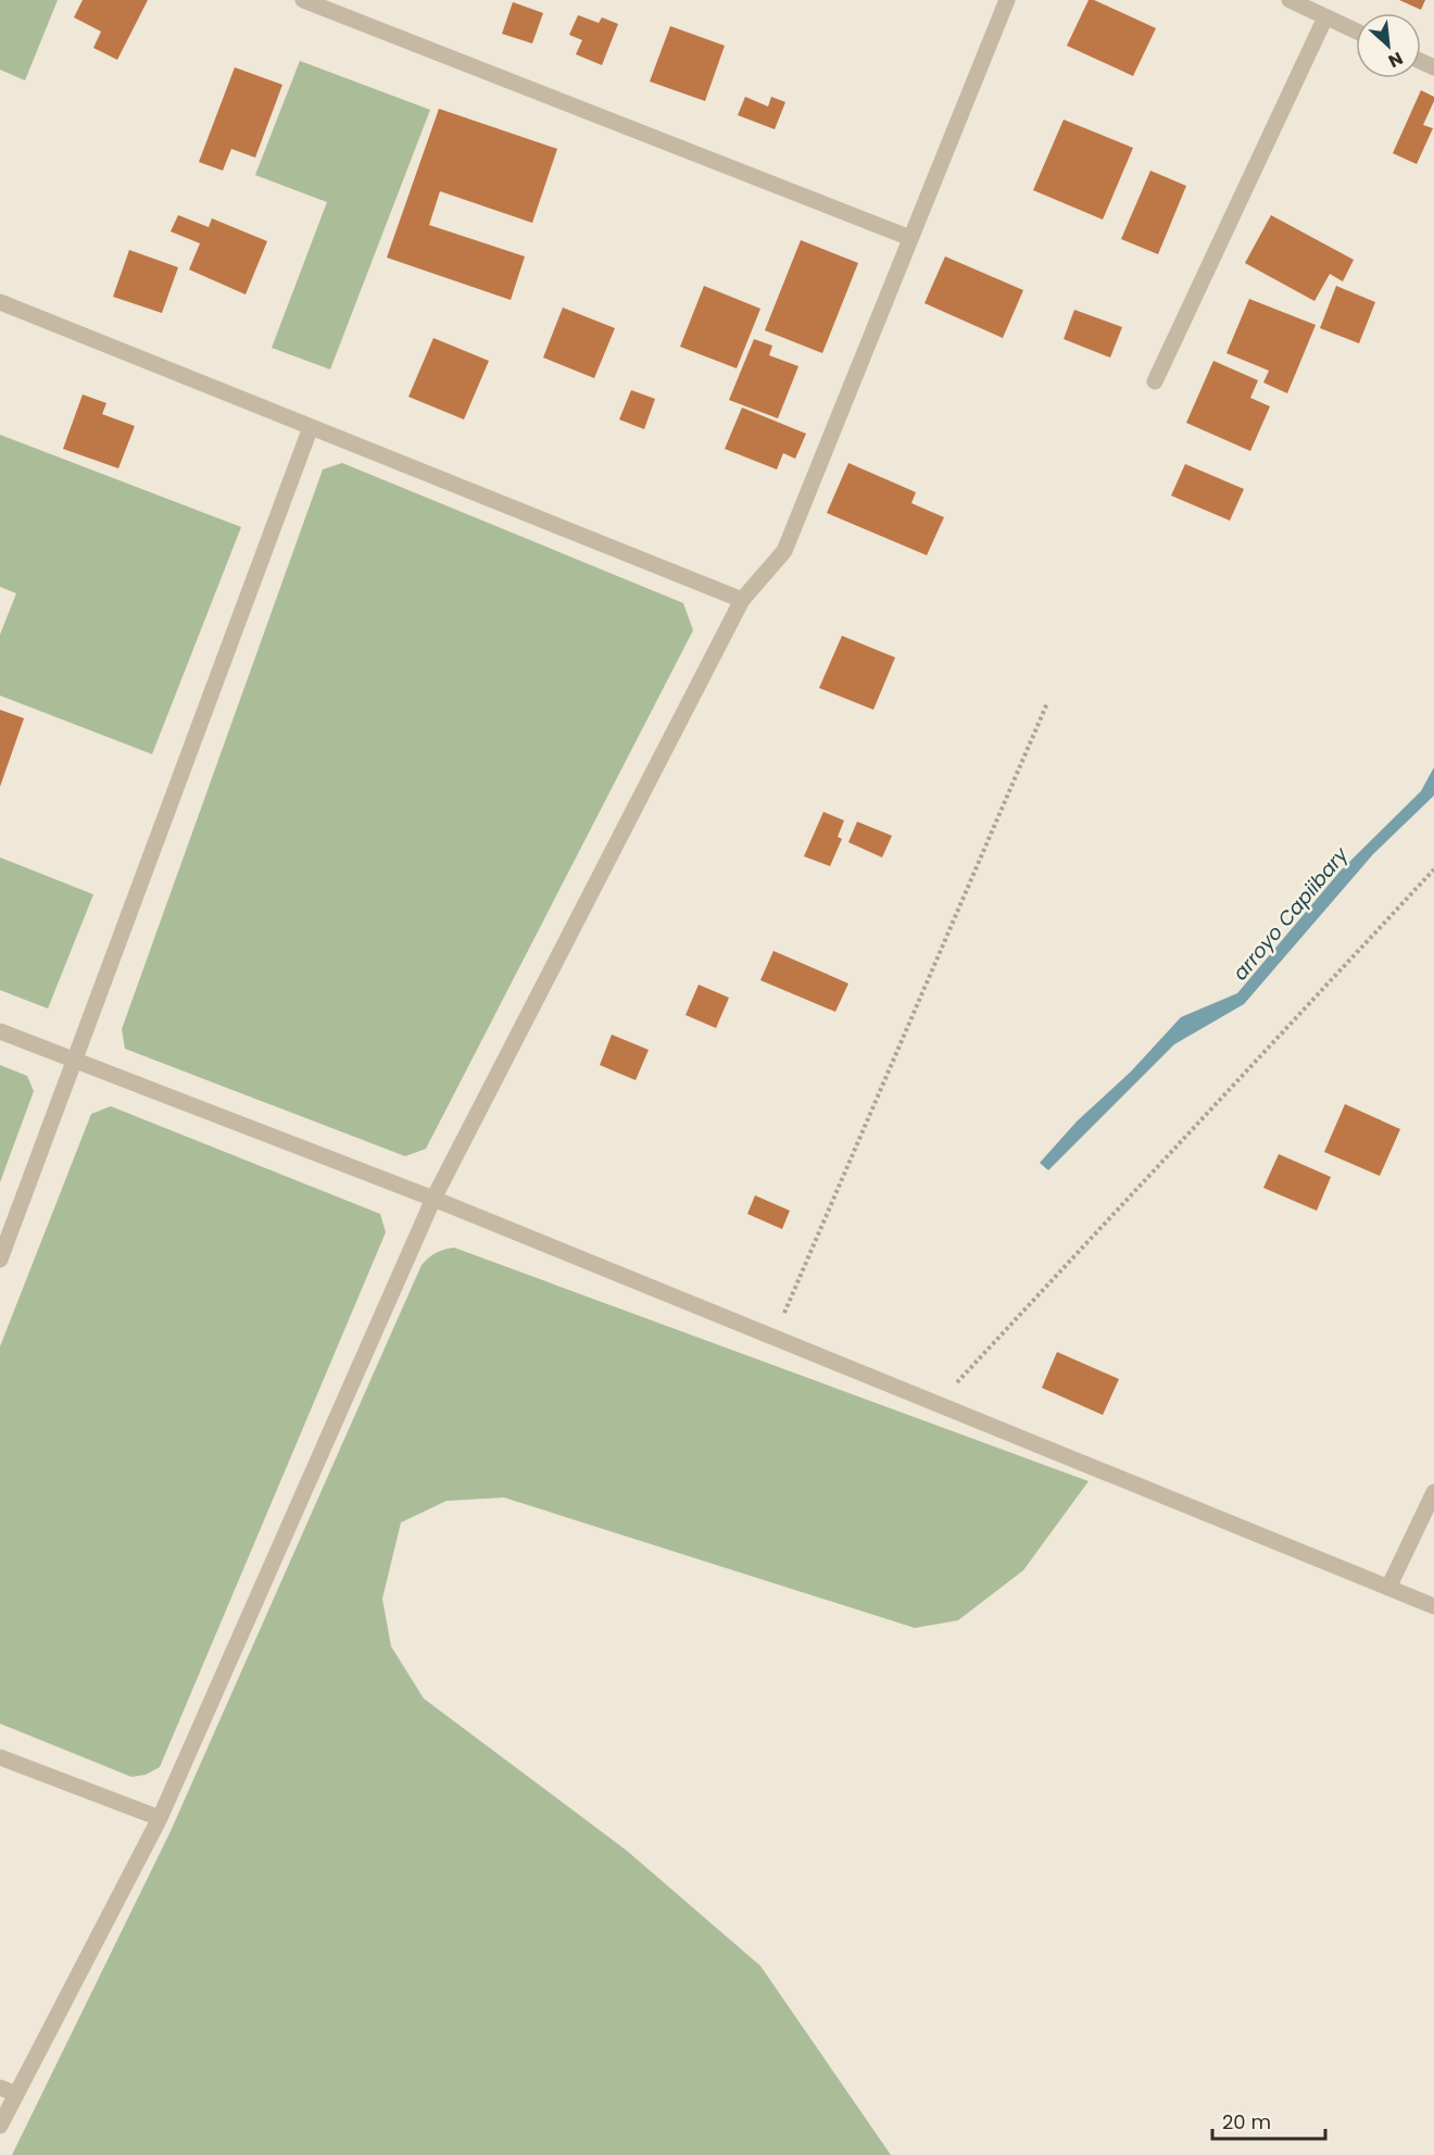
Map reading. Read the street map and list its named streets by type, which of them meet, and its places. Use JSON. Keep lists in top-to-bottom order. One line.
{"water":["arroyo Capiibary"],"scale_bar":"20 m","north":"bottom right"}
